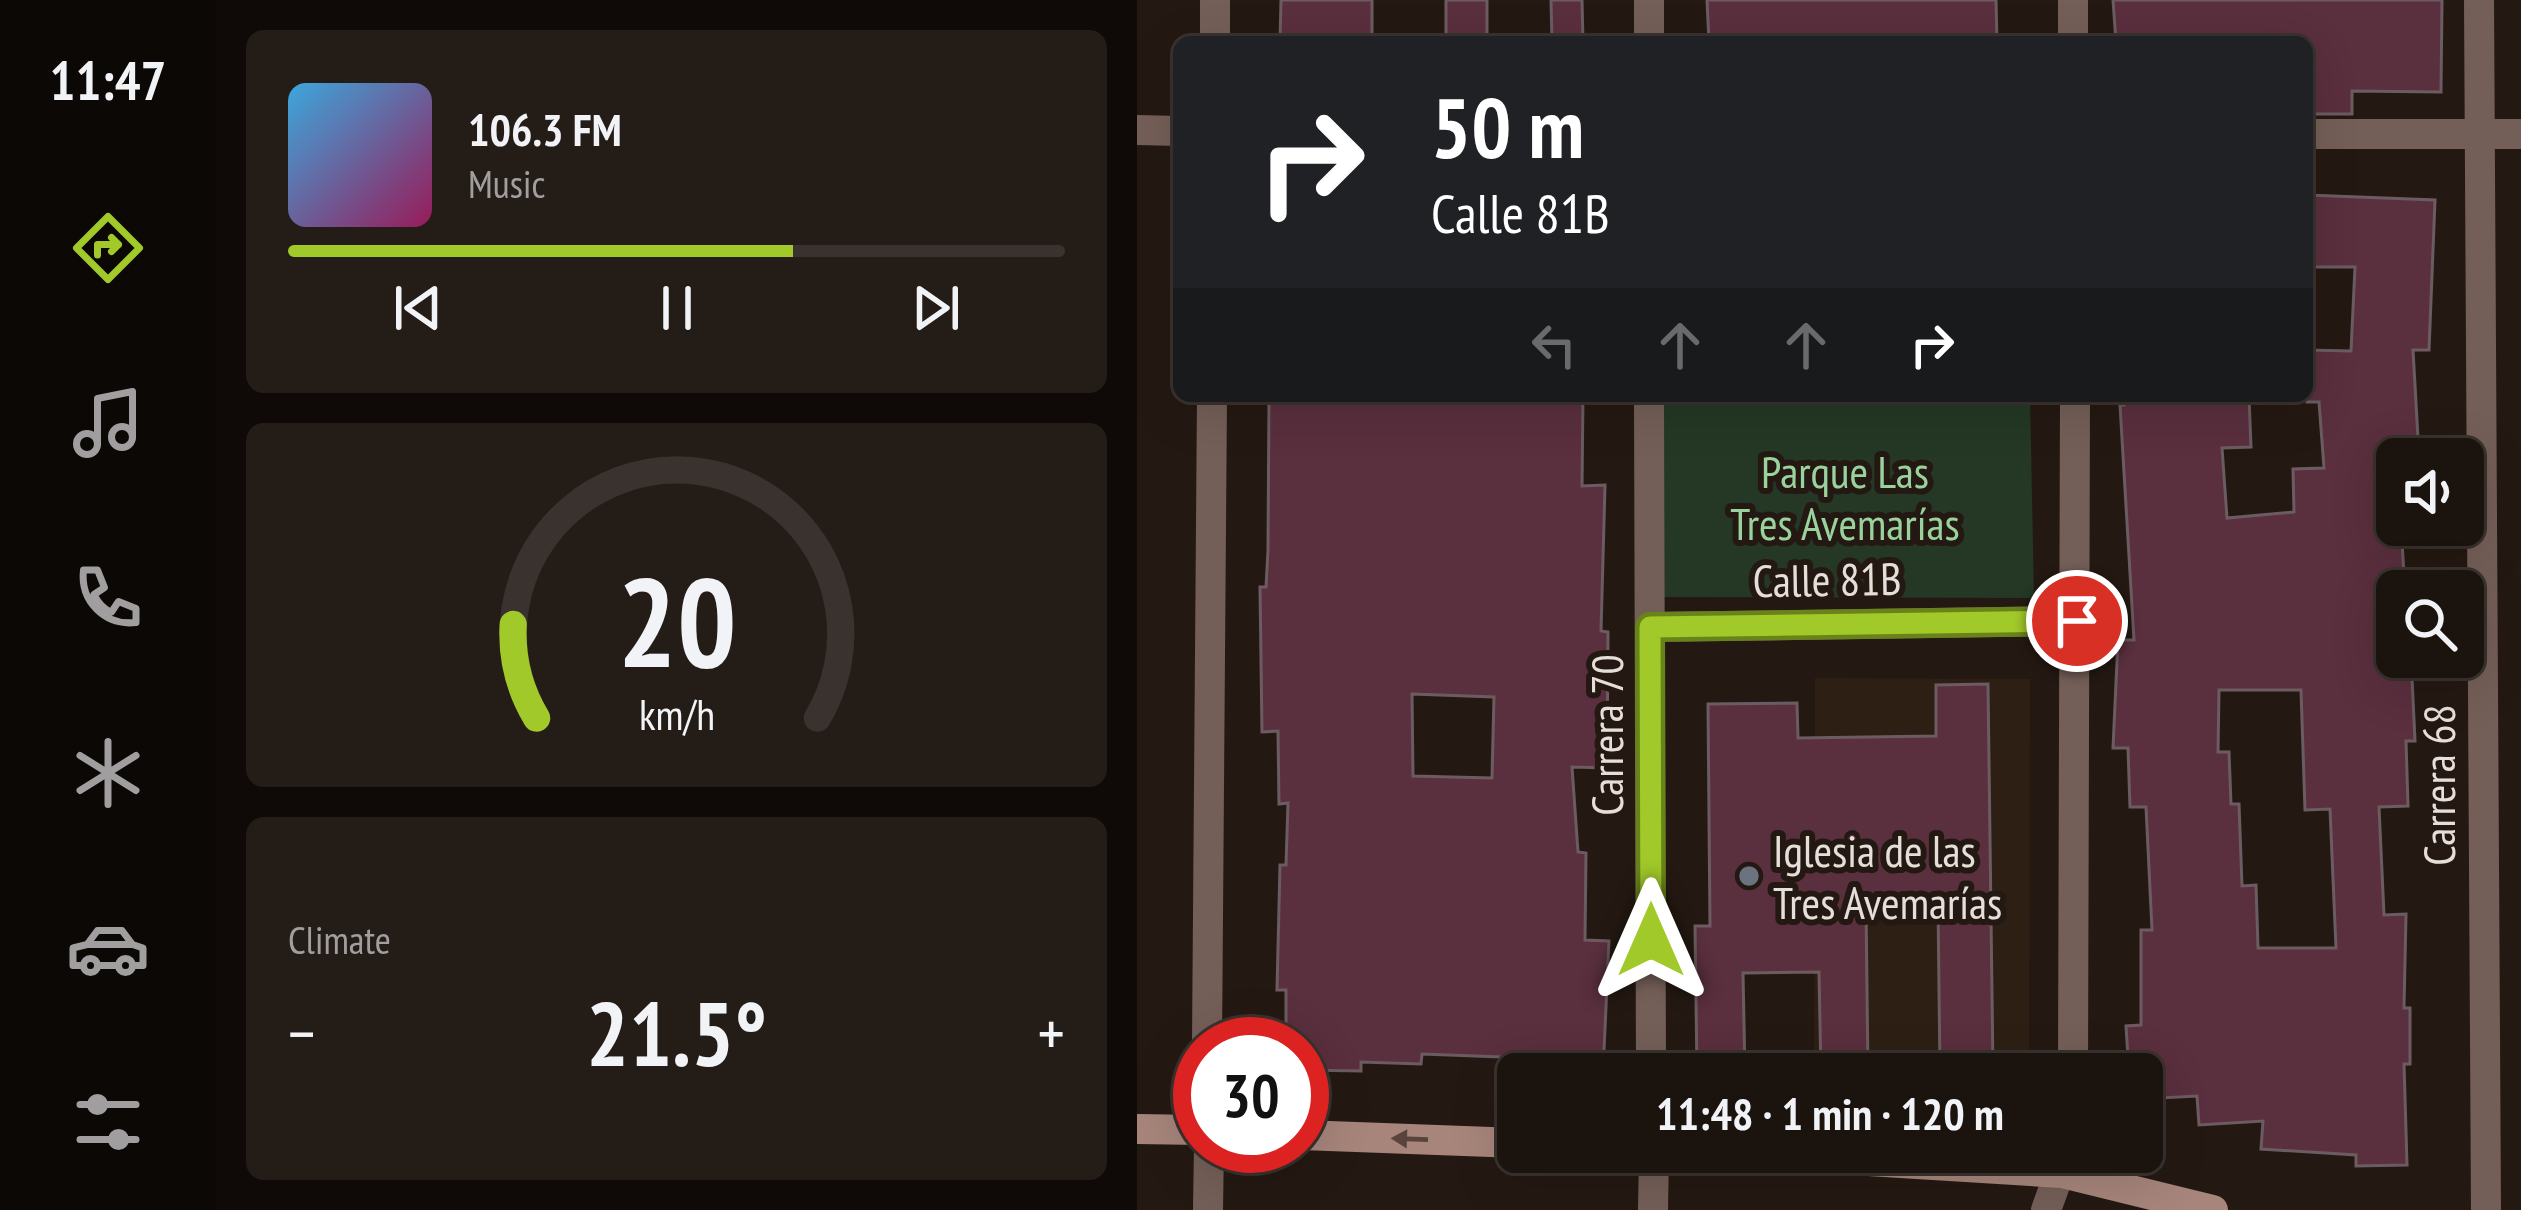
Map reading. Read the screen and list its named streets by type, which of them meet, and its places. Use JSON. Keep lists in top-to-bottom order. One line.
{"streets":{"street":["Calle 81B","Carrera 70","Carrera 68"]},"crossings":[["Calle 81B","Carrera 70"]],"parks":["Parque Las Tres Avemarías"],"places":["Iglesia de las Tres Avemarías"],"page":{"tabs":"11:47","turn":["50 m","Calle 81B"],"song":["106.3 FM","Music"],"tile":"Climate","heat":["−","21.5°","+"],"limit":"30","trip":"11:48 · 1 min · 120 m","gauge":["20","km/h"]}}
